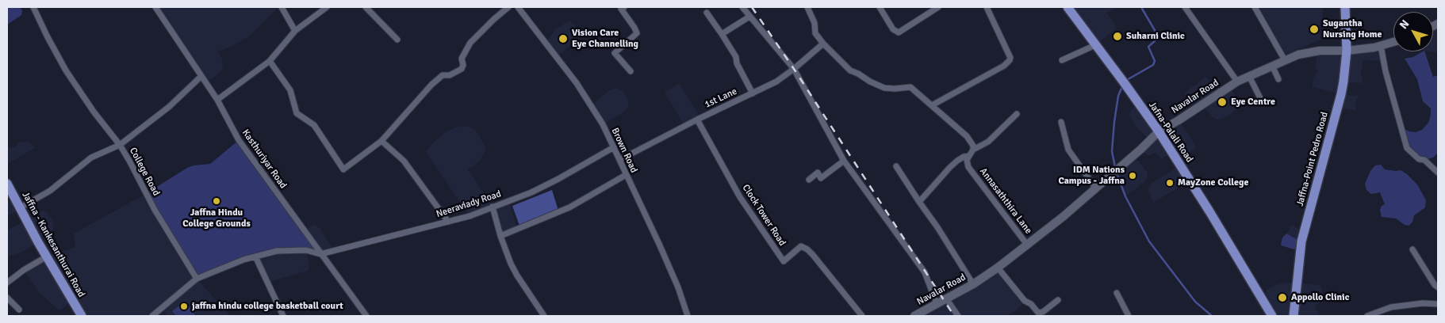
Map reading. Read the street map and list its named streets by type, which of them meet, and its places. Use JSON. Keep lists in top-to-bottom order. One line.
{"streets":{"main road":["Jafna-Palali Road","Jaffna-Point Pedro Road","Jaffna - Kankesanthurai Road"],"street":["Navalar Road","1st Lane","Brown Road","Kasthuriyar Road","College Road","Annasaththira Lane","Neeraviady Road","Clock Tower Road"]},"crossings":[["Navalar Road","Jafna-Palali Road"],["Navalar Road","Jaffna-Point Pedro Road"],["Navalar Road","Annasaththira Lane"],["1st Lane","Brown Road"],["1st Lane","Clock Tower Road"],["Brown Road","Neeraviady Road"],["Kasthuriyar Road","College Road"],["Kasthuriyar Road","Neeraviady Road"]],"places":["Sugantha Nursing Home","Suharni Clinic","Vision Care Eye Channelling","Eye Centre","IDM Nations Campus - Jaffna","MayZone College","Jaffna Hindu College Grounds","Appollo Clinic","jaffna hindu college basketball court"],"north":"top left"}
